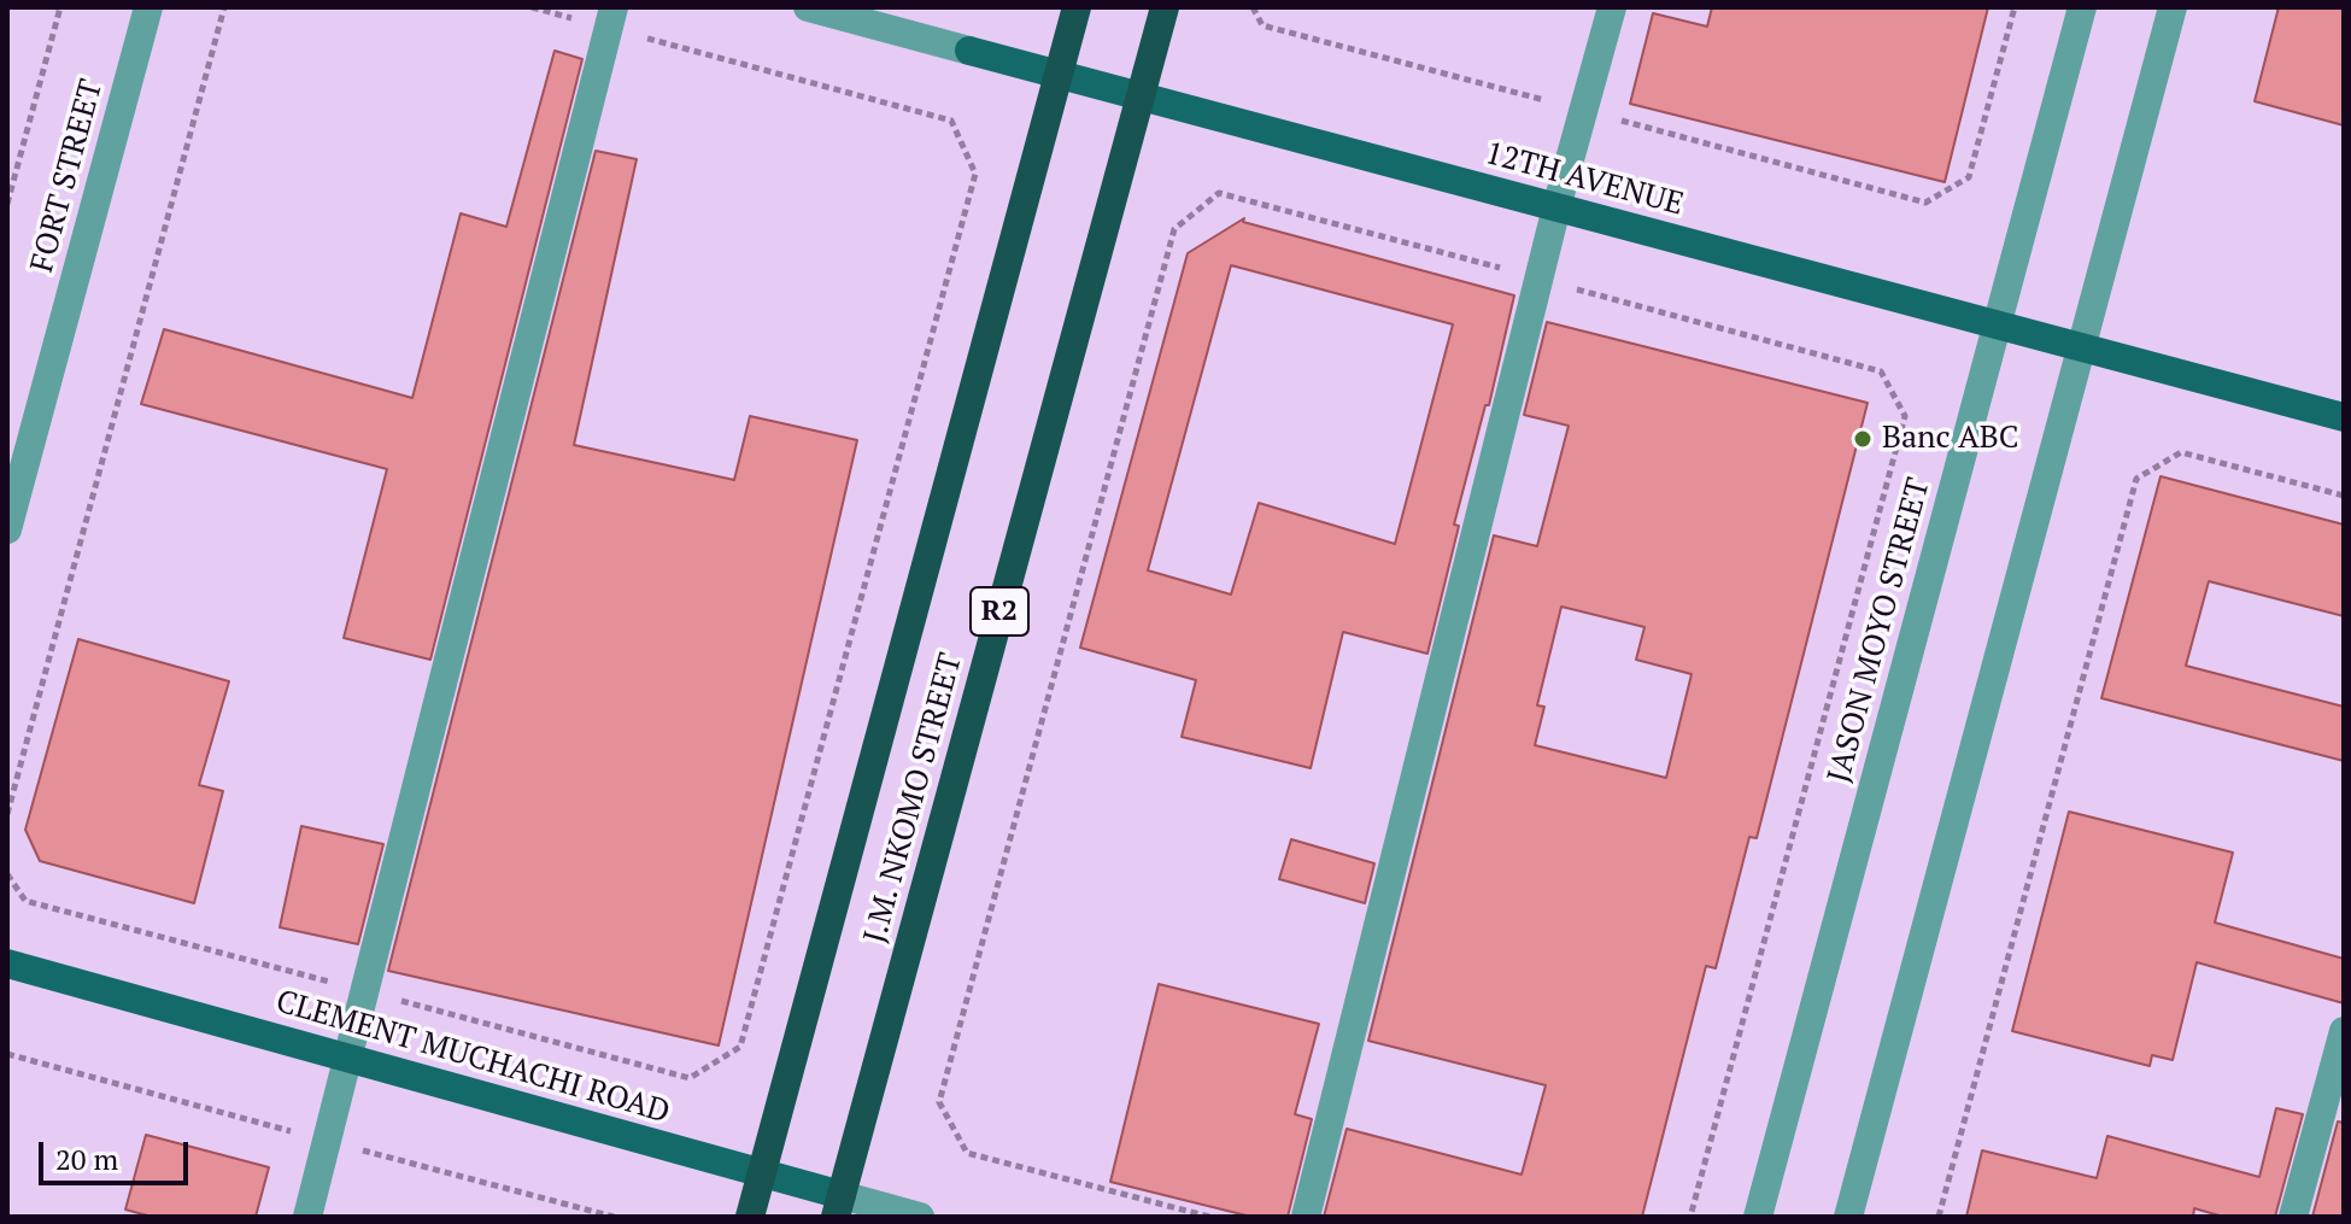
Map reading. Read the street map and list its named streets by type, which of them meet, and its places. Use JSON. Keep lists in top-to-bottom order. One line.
{"streets":{"highway":["R2","J.M. NKOMO STREET"],"main road":["12TH AVENUE","CLEMENT MUCHACHI ROAD"],"street":["FORT STREET","JASON MOYO STREET"]},"crossings":[["12TH AVENUE","JASON MOYO STREET"],["12TH AVENUE","J.M. NKOMO STREET"],["J.M. NKOMO STREET","CLEMENT MUCHACHI ROAD"]],"places":["Banc ABC"],"scale_bar":"20 m"}
